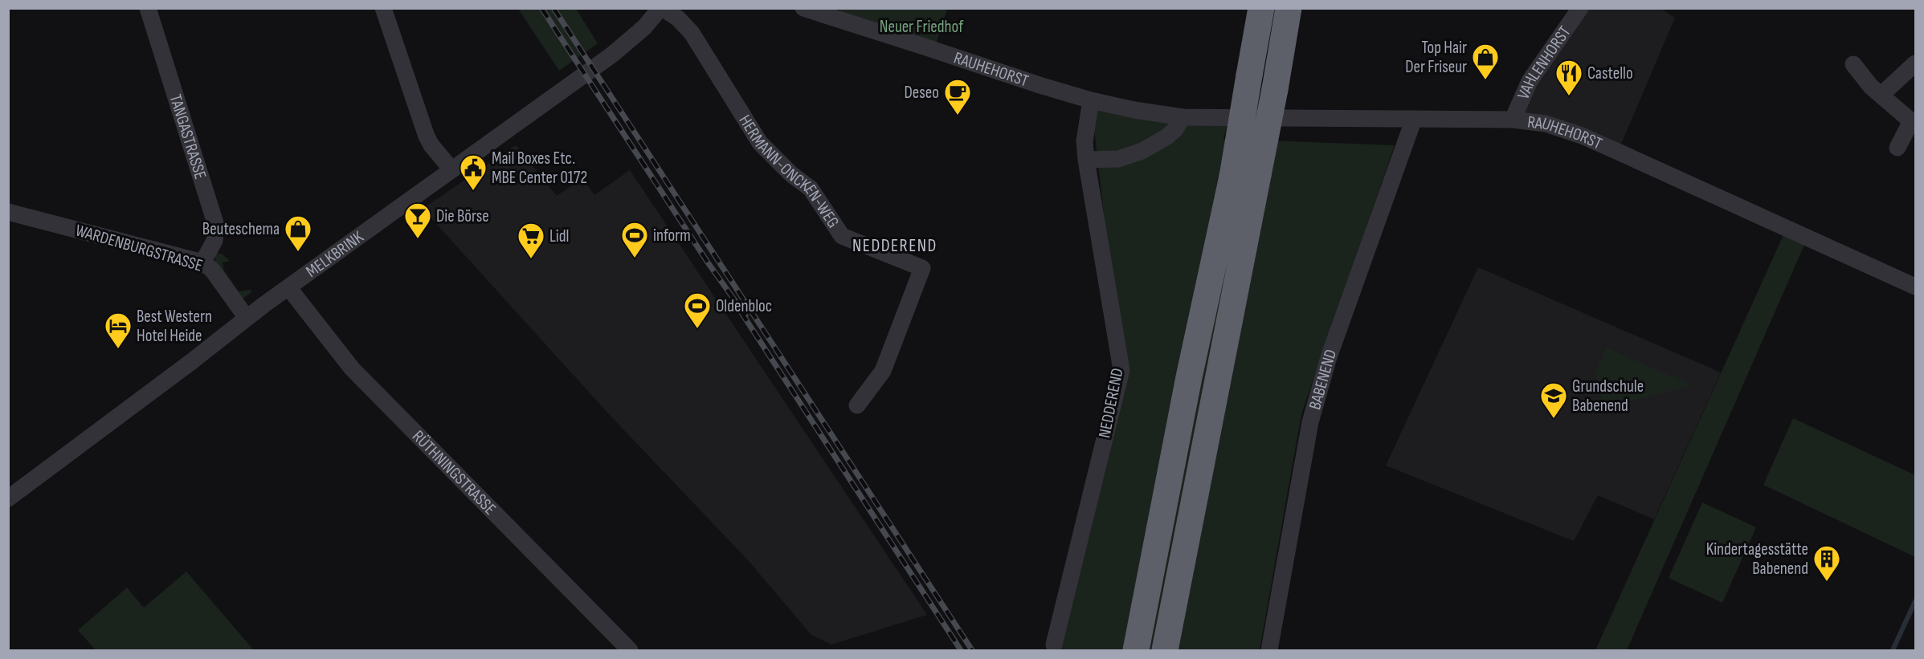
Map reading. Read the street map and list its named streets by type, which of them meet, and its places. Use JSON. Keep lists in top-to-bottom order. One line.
{"streets":{"street":["VAHLENHORST","RAUHEHORST","TANGASTRASSE","HERMANN-ONCKEN-WEG","WARDENBURGSTRASSE","MELKBRINK","BABENEND","NEDDEREND","RÜTHNINGSTRASSE"]},"crossings":[["VAHLENHORST","RAUHEHORST"],["RAUHEHORST","BABENEND"],["RAUHEHORST","NEDDEREND"],["TANGASTRASSE","WARDENBURGSTRASSE"],["HERMANN-ONCKEN-WEG","MELKBRINK"],["WARDENBURGSTRASSE","MELKBRINK"],["MELKBRINK","RÜTHNINGSTRASSE"]],"districts":["NEDDEREND"],"parks":["Neuer Friedhof"],"places":{"shop":["Top Hair Der Friseur","Beuteschema"],"restaurant":["Castello"],"cafe":["Deseo"],"public building":["Mail Boxes Etc. MBE Center 0172"],"bar":["Die Börse"],"sports":["inform","Oldenbloc"],"supermarket":["Lidl"],"hotel":["Best Western Hotel Heide"],"school or university":["Grundschule Babenend"],"building":["Kindertagesstätte Babenend"]}}
